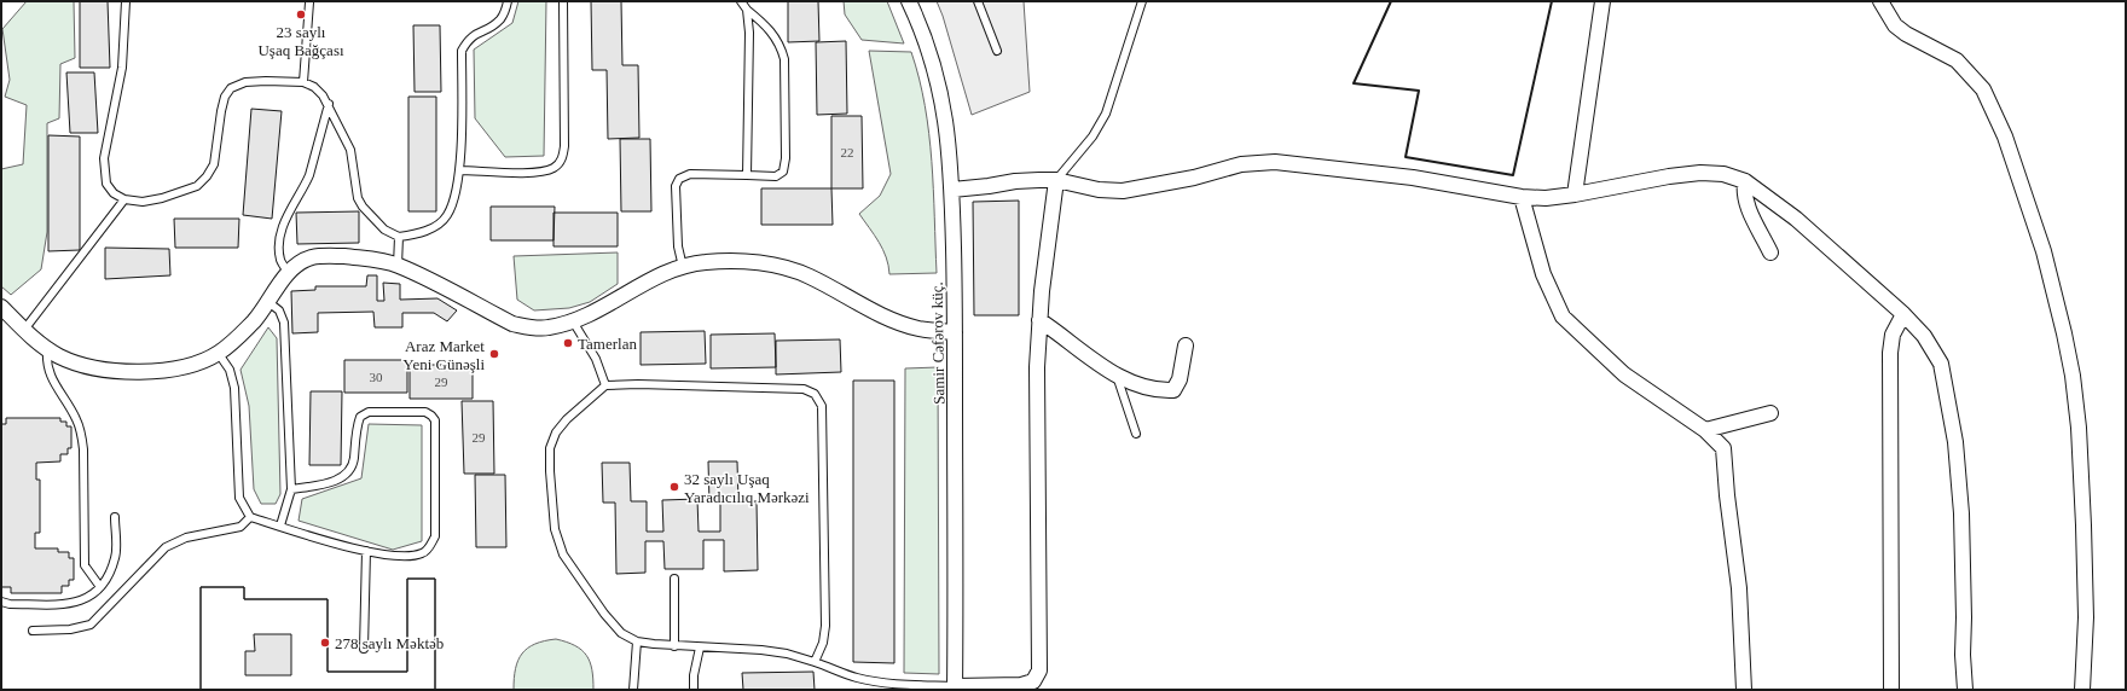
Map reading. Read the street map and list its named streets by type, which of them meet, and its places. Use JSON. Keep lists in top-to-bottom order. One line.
{"streets":{"street":["Samir Cəfərov küç."]},"places":["23 saylı Uşaq Bağçası","Tamerlan","Araz Market Yeni Günəşli","32 saylı Uşaq Yaradıcılıq Mərkəzi","278 saylı Məktəb"],"house_numbers":["22","30","29","29"]}
